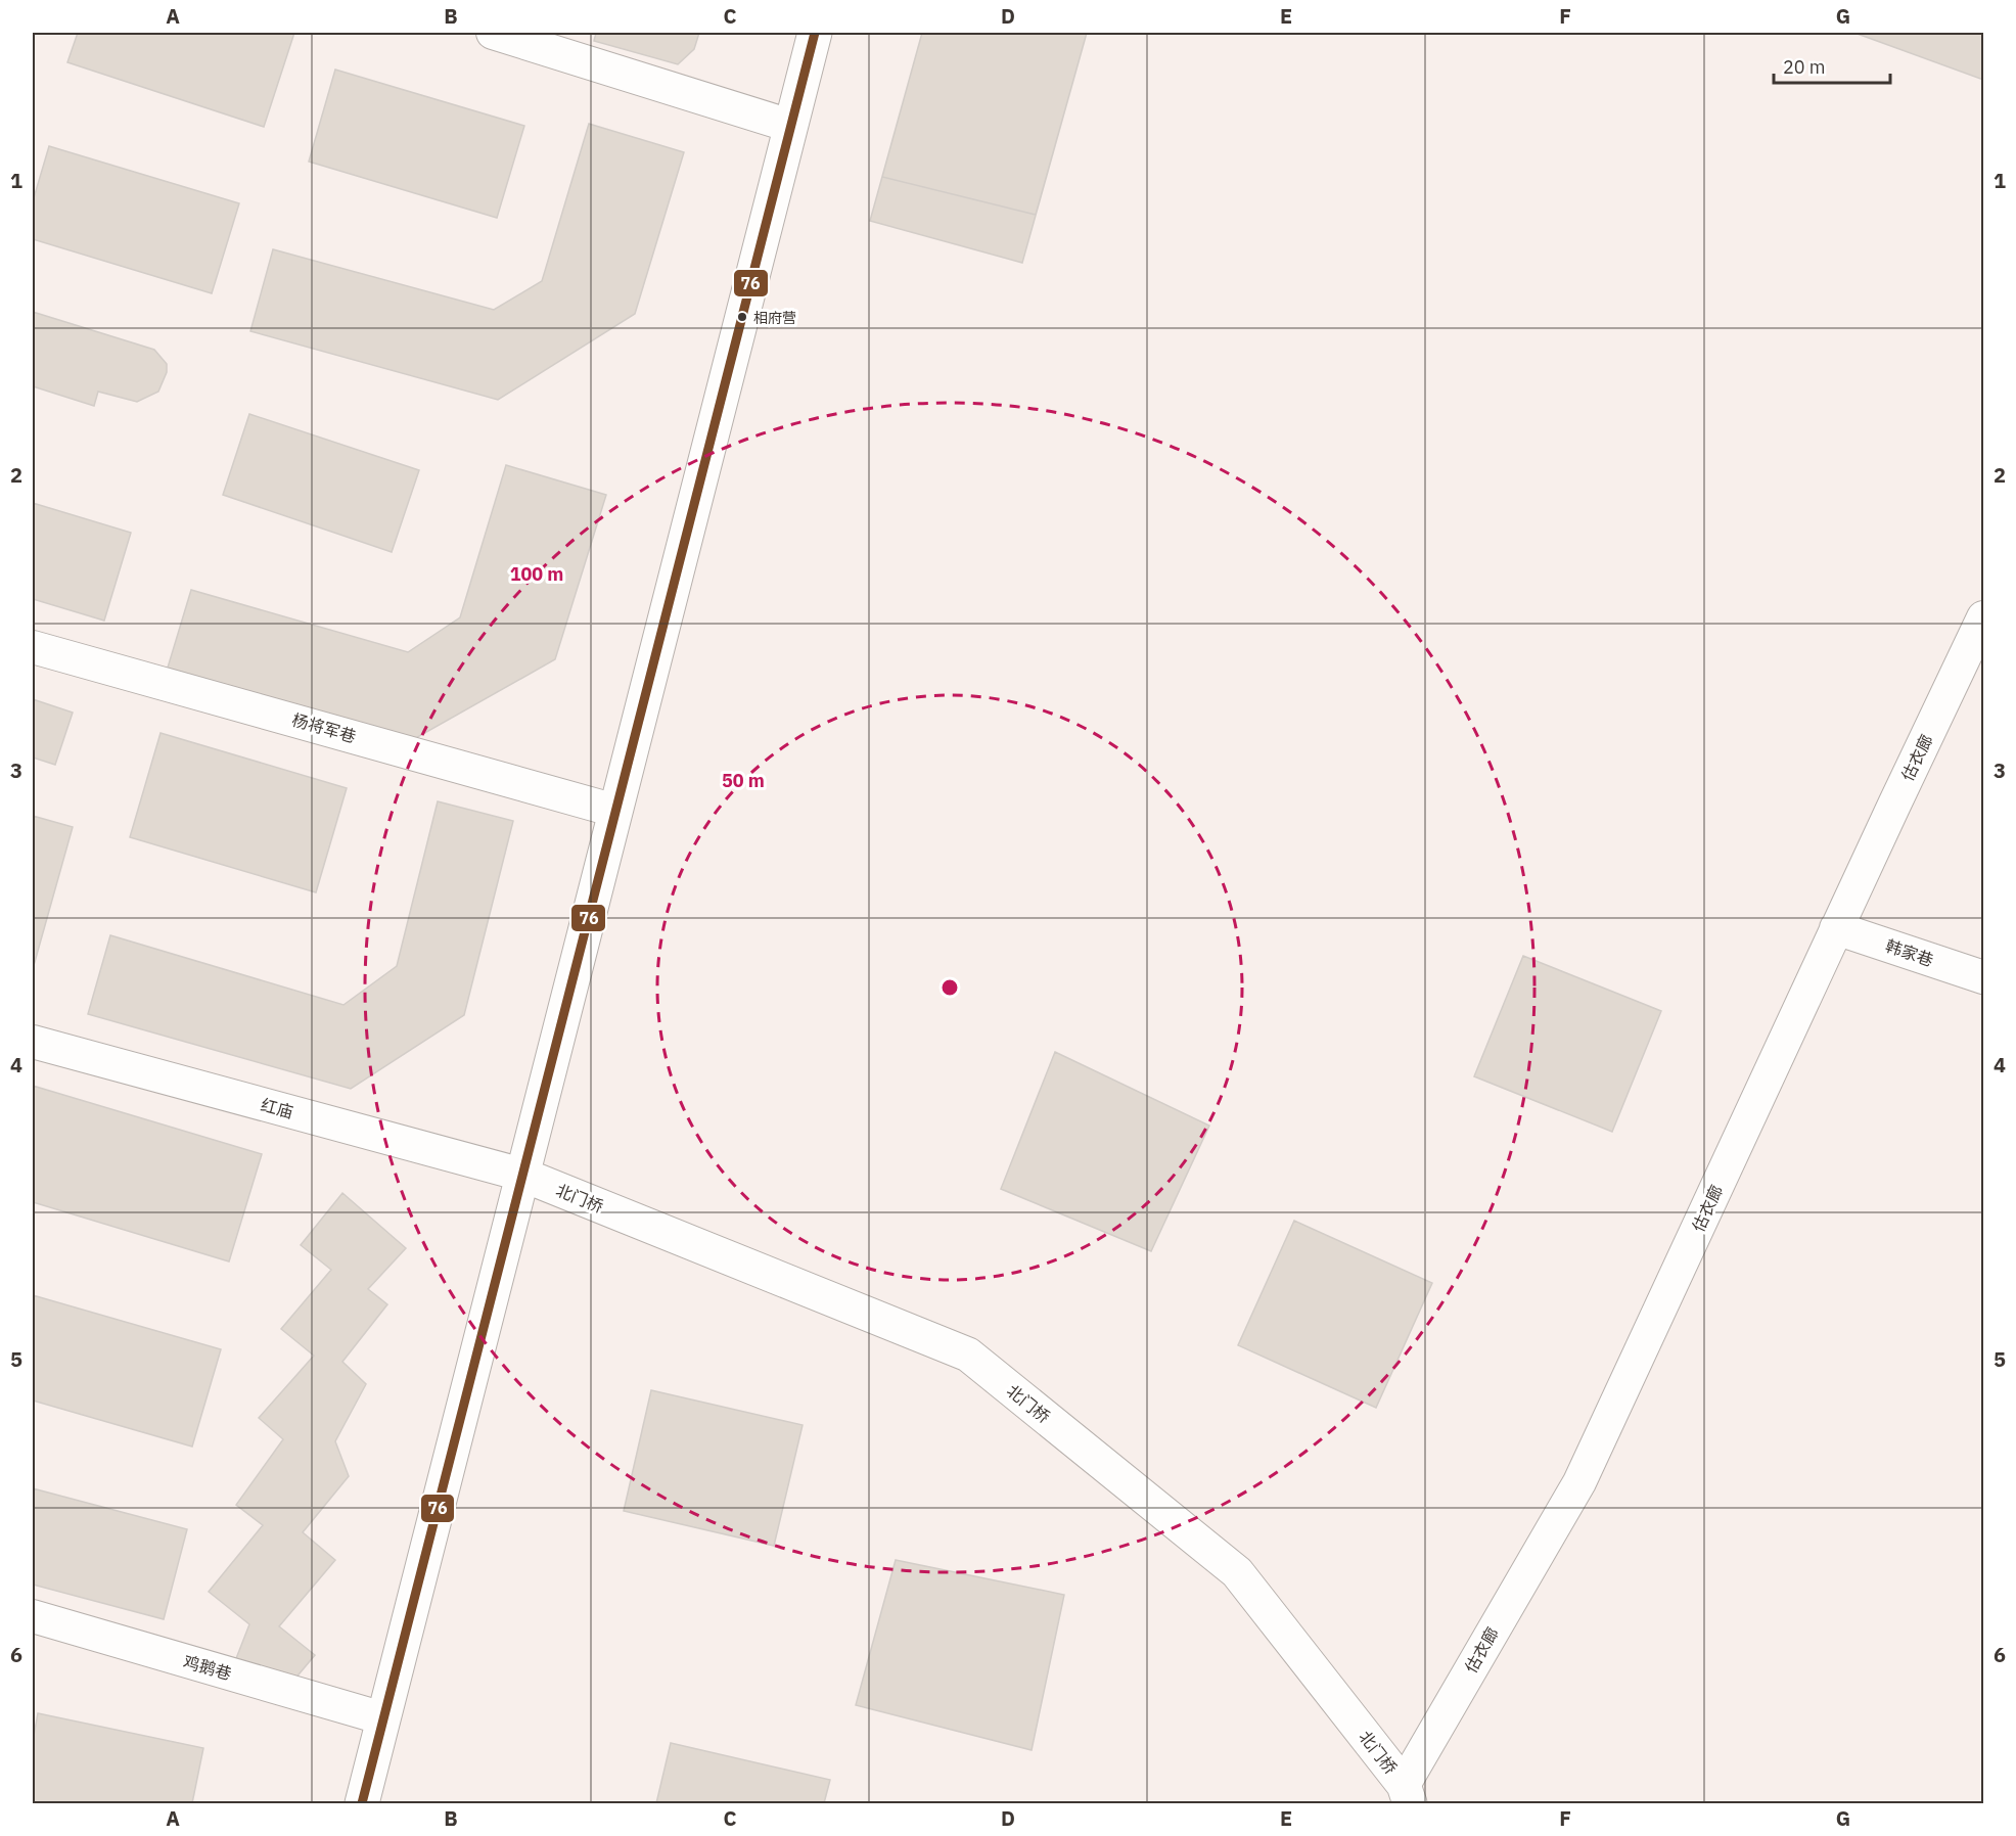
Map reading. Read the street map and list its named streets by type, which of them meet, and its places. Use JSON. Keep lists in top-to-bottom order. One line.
{"streets":{"main road":["北门桥"],"street":["杨将军巷","估衣廊","韩家巷","红庙","鸡鹅巷"]},"crossings":[["估衣廊","韩家巷"],["估衣廊","北门桥"],["红庙","北门桥"]],"places":["相府营"],"lines":["transit line 76"],"scale_bar":"20 m","grid":{"columns":["A","B","C","D","E","F","G"],"rows":["1","2","3","4","5","6"]},"rings":["100 m","50 m"]}
